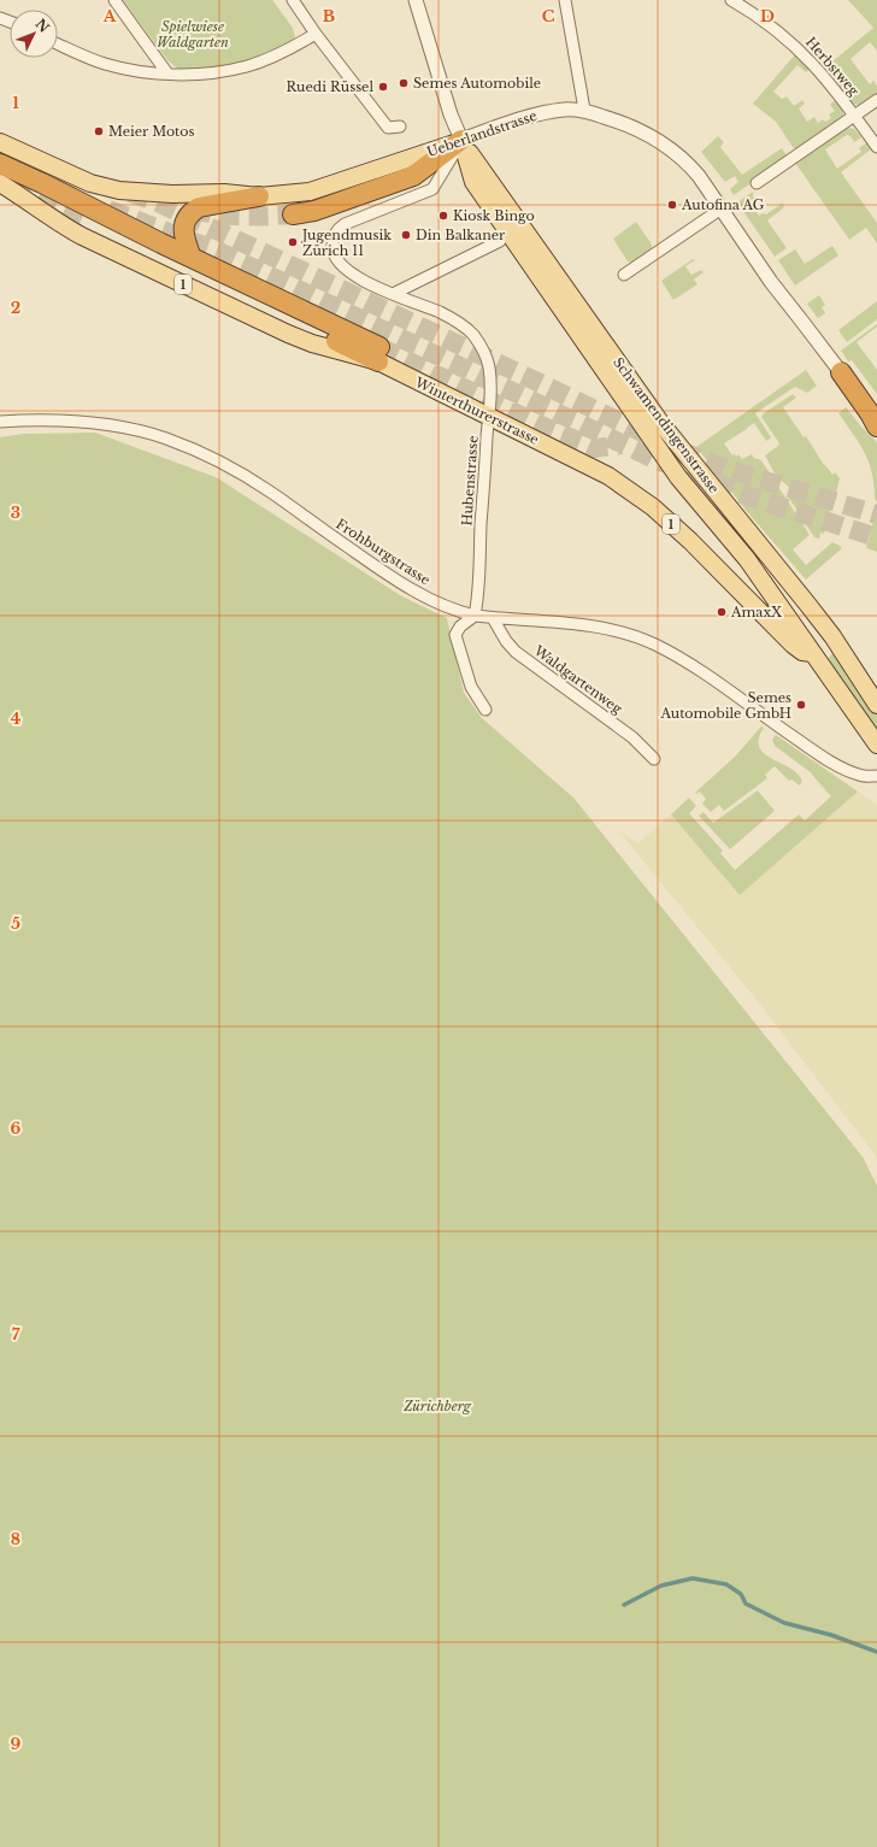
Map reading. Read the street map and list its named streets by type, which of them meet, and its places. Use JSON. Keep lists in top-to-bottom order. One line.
{"streets":{"main road":["Ueberlandstrasse","1","Winterthurerstrasse","Schwamendingenstrasse"],"street":["Herbstweg","Hubenstrasse","Frohburgstrasse","Waldgartenweg"]},"crossings":[["Ueberlandstrasse","Schwamendingenstrasse"],["Ueberlandstrasse","Hubenstrasse"],["Winterthurerstrasse","Schwamendingenstrasse"],["Winterthurerstrasse","Hubenstrasse"],["Schwamendingenstrasse","Hubenstrasse"],["Hubenstrasse","Frohburgstrasse"],["Frohburgstrasse","Waldgartenweg"]],"parks":["Spielwiese Waldgarten","Zürichberg"],"places":["Semes Automobile","Ruedi Rüssel","Meier Motos","Autofina AG","Kiosk Bingo","Din Balkaner","Jugendmusik Zürich 11","AmaxX","Semes Automobile GmbH"],"north":"top right","grid":{"columns":["A","B","C","D"],"rows":["1","2","3","4","5","6","7","8","9"]}}
